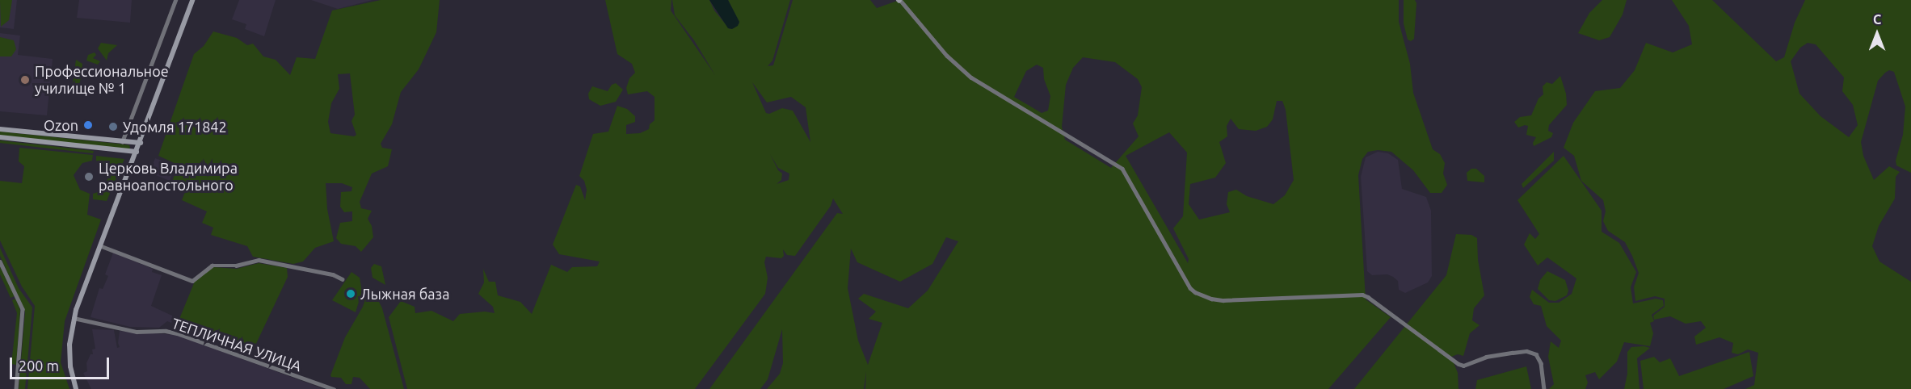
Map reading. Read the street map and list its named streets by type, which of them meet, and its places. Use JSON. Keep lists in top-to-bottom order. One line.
{"streets":{"street":["ТЕПЛИЧНАЯ УЛИЦА"]},"places":["Профессиональное училище № 1","Ozon","Удомля 171842","Церковь Владимира равноапостольного","Лыжная база"],"scale_bar":"200 m","north":"top"}
